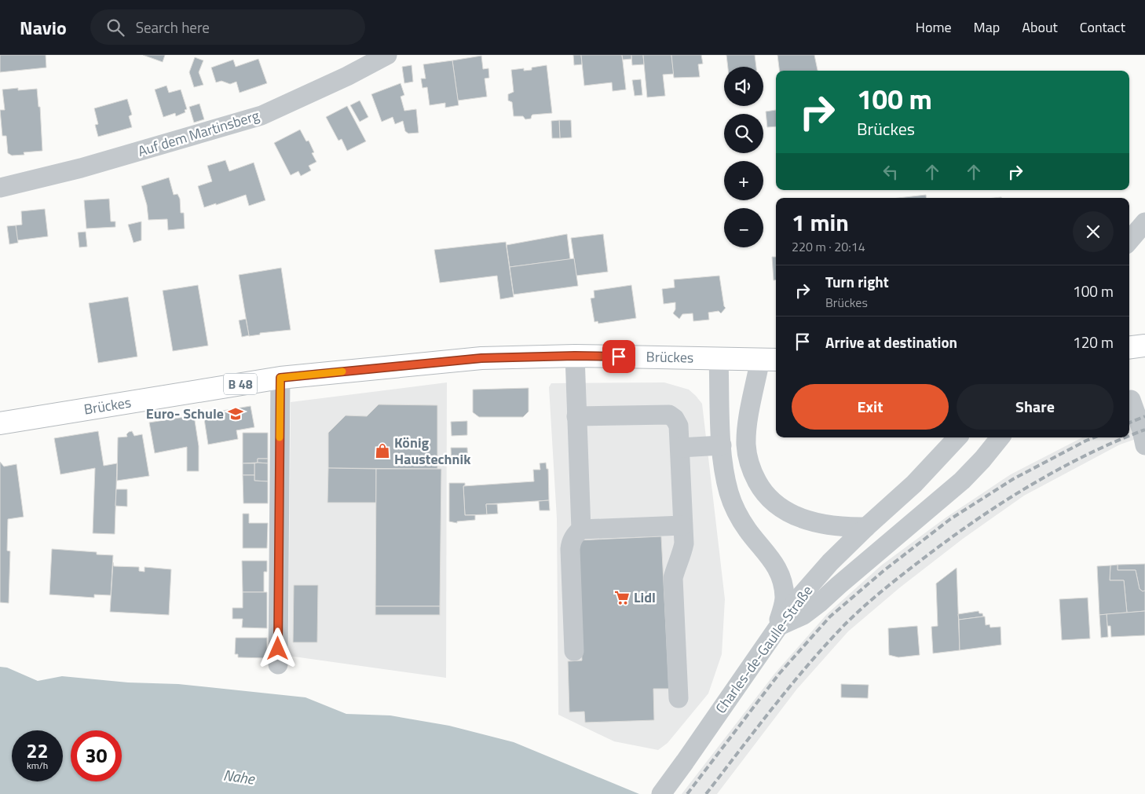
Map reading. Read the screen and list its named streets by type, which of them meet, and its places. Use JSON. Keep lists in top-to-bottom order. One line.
{"streets":{"main road":["Brückes","B 48"],"street":["Auf dem Martinsberg","Charles-de-Gaulle-Straße"]},"water":["Nahe"],"places":{"school or university":["Euro- Schule"],"shop":["König Haustechnik"],"supermarket":["Lidl"]},"page":{"header":"Navio","search":"Search here","nav":["Home","Map","About","Contact"],"map_buttons":["+","−"],"turn":["100 m","Brückes"],"heading":["1 min","220 m · 20:14"],"list":[{"name":"Turn right","note":"Brückes","value":"100 m"},{"name":"Arrive at destination","value":"120 m"}],"buttons":["Exit","Share"],"speed":"22 km/h","limit":"30"}}
